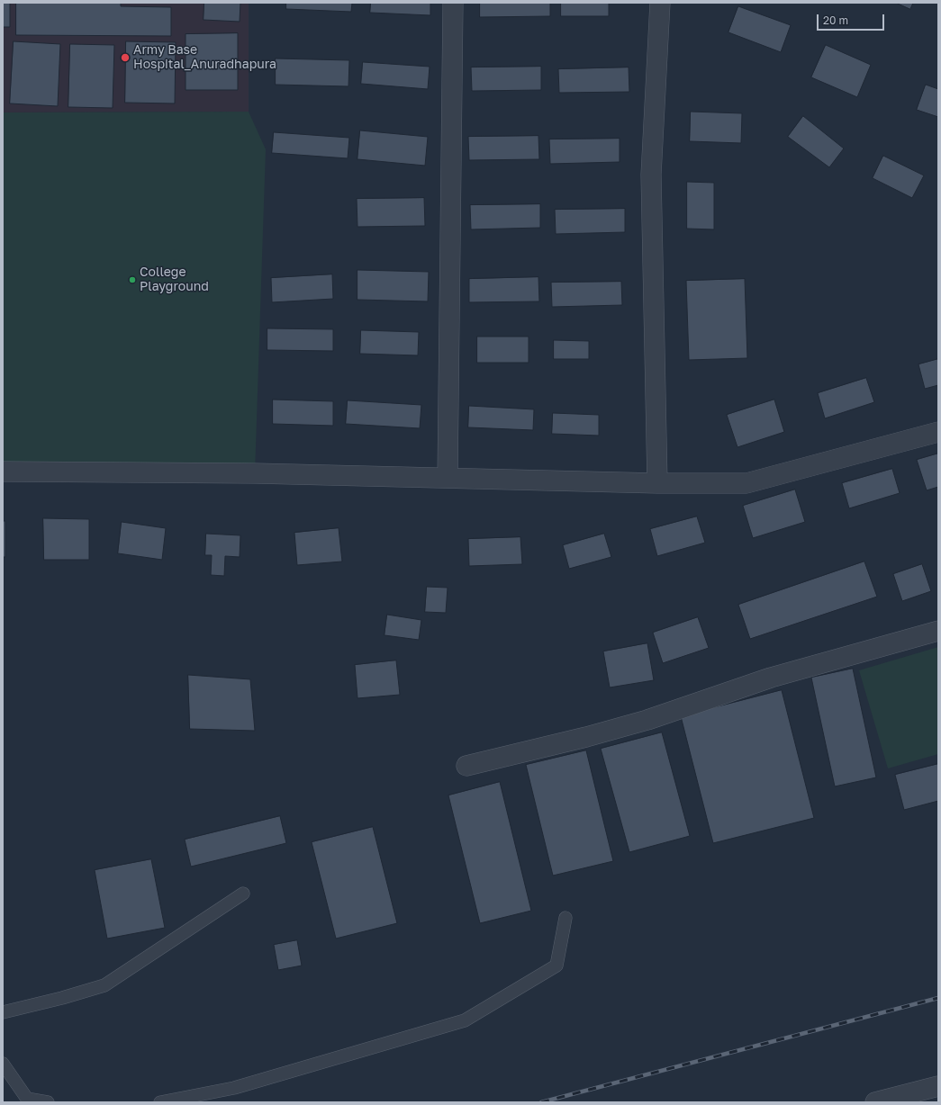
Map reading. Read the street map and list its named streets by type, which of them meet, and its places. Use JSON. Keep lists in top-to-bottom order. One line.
{"places":["Army Base Hospital_Anuradhapura","College Playground"],"scale_bar":"20 m"}
